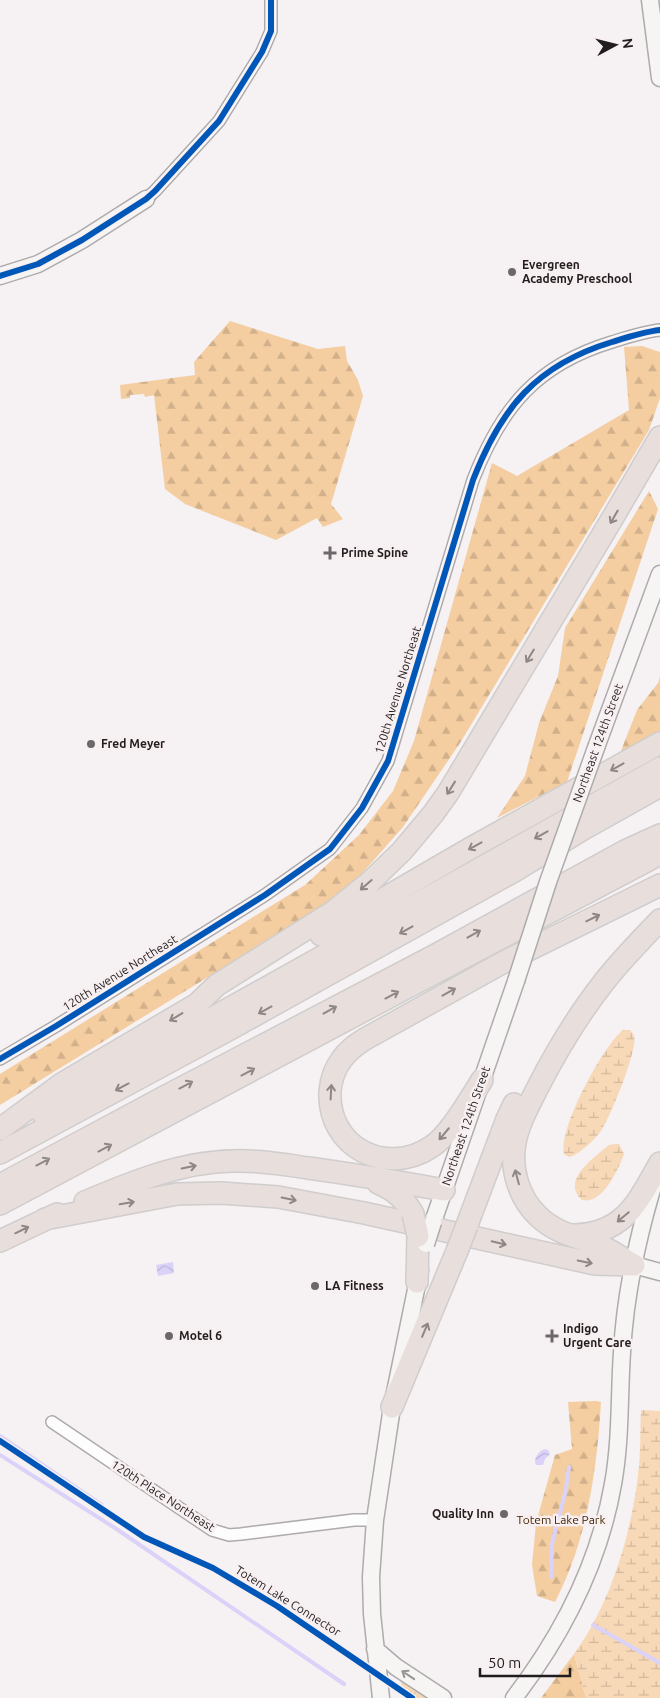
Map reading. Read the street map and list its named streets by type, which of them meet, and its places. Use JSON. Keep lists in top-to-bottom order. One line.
{"streets":{"main road":["Northeast 124th Street"],"street":["120th Avenue Northeast","120th Place Northeast"],"cycle path":["Totem Lake Connector"]},"parks":["Totem Lake Park"],"places":{"other":["Evergreen Academy Preschool","Fred Meyer","LA Fitness","Motel 6","Quality Inn"],"health":["Prime Spine","Indigo Urgent Care"]},"scale_bar":"50 m","north":"right"}
